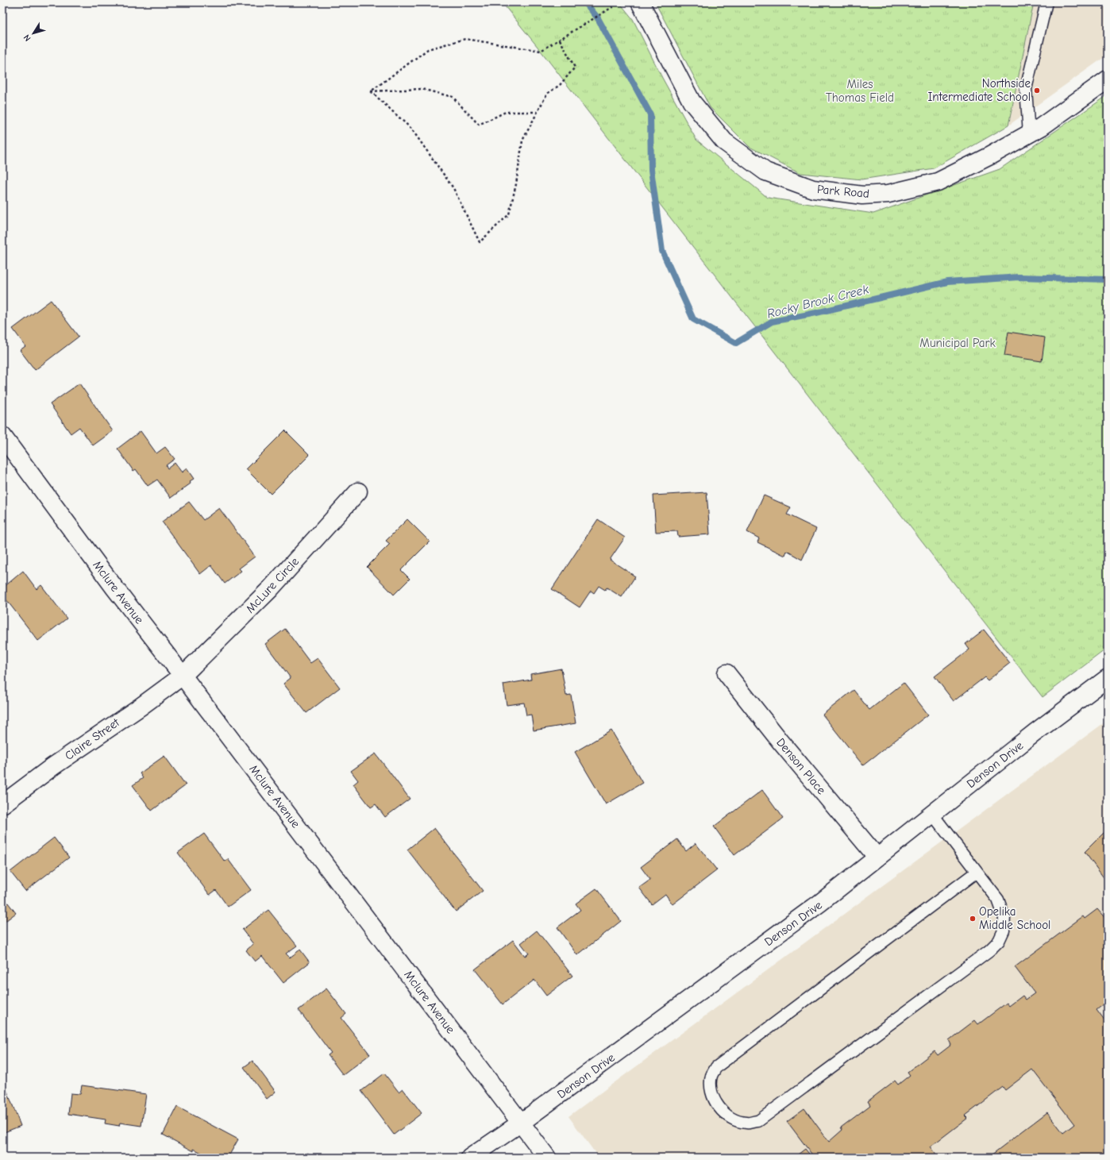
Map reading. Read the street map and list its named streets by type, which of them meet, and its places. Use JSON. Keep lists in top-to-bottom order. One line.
{"streets":{"street":["Park Road","McLure Circle","Mclure Avenue","Claire Street","Denson Drive","Denson Place"]},"crossings":[["McLure Circle","Mclure Avenue"],["McLure Circle","Claire Street"],["Mclure Avenue","Claire Street"],["Mclure Avenue","Denson Drive"],["Denson Drive","Denson Place"]],"water":["Rocky Brook Creek"],"parks":["Miles Thomas Field","Municipal Park"],"places":["Northside Intermediate School","Opelika Middle School"],"north":"bottom left"}
